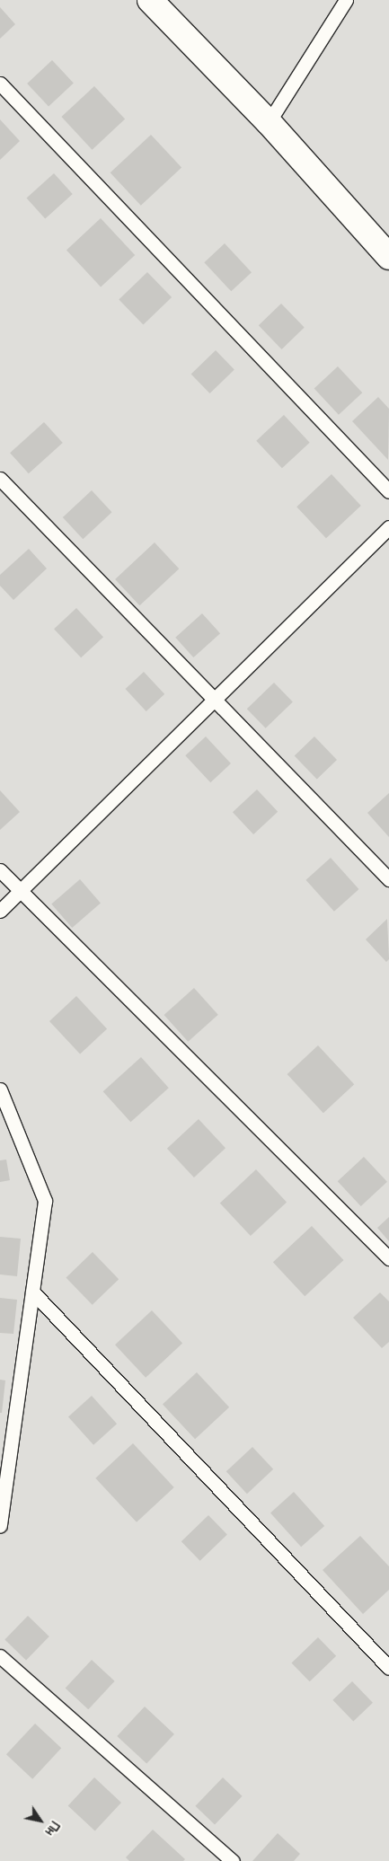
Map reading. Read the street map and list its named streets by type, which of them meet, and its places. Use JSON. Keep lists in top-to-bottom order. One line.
{"north":"bottom right"}
